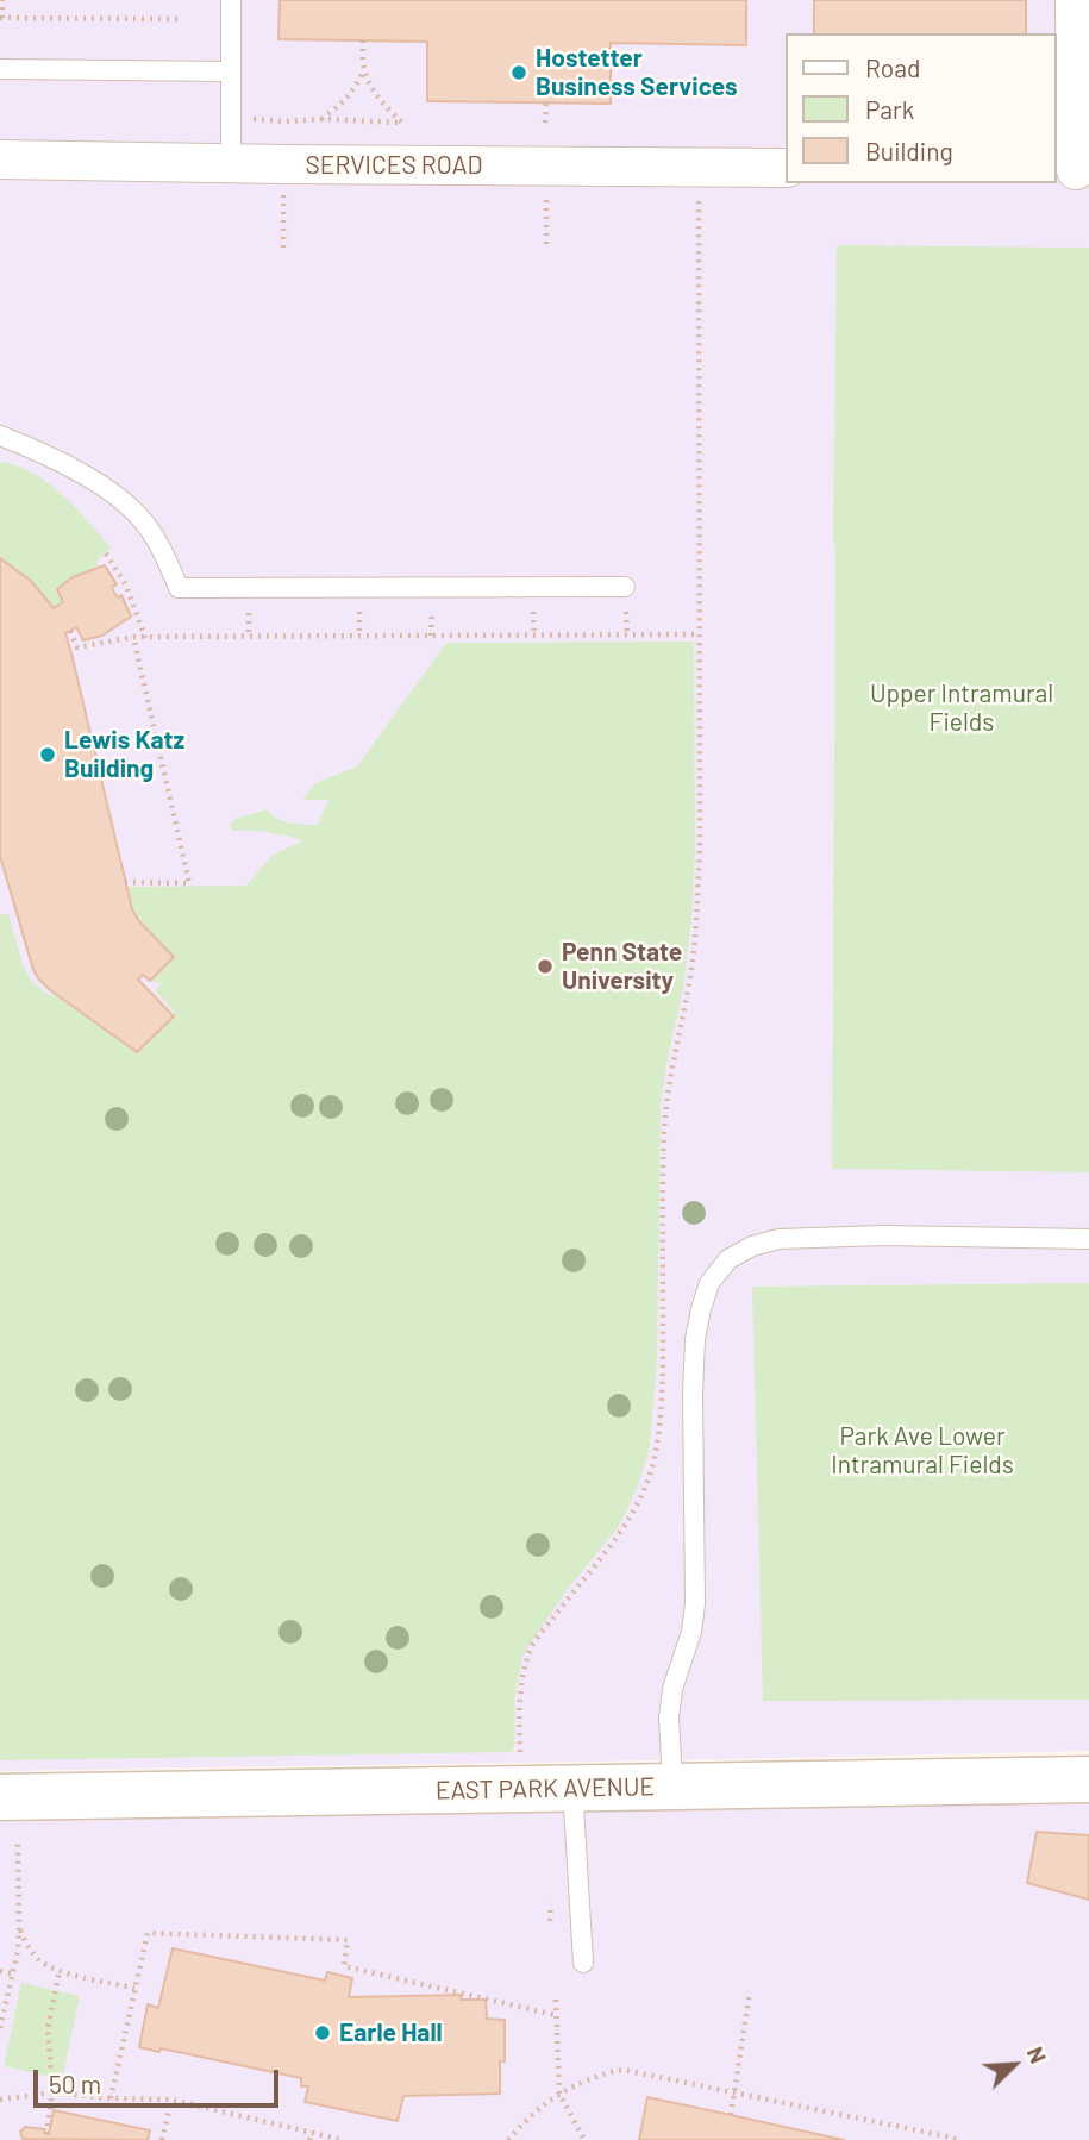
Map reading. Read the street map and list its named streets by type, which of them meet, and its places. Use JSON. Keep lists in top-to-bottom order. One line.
{"streets":{"main road":["EAST PARK AVENUE"],"street":["SERVICES ROAD"]},"parks":["Upper Intramural Fields","Park Ave Lower Intramural Fields"],"places":["Hostetter Business Services","Lewis Katz Building","Penn State University","Earle Hall"],"legend":["Road","Park","Building"],"scale_bar":"50 m","north":"top right"}
